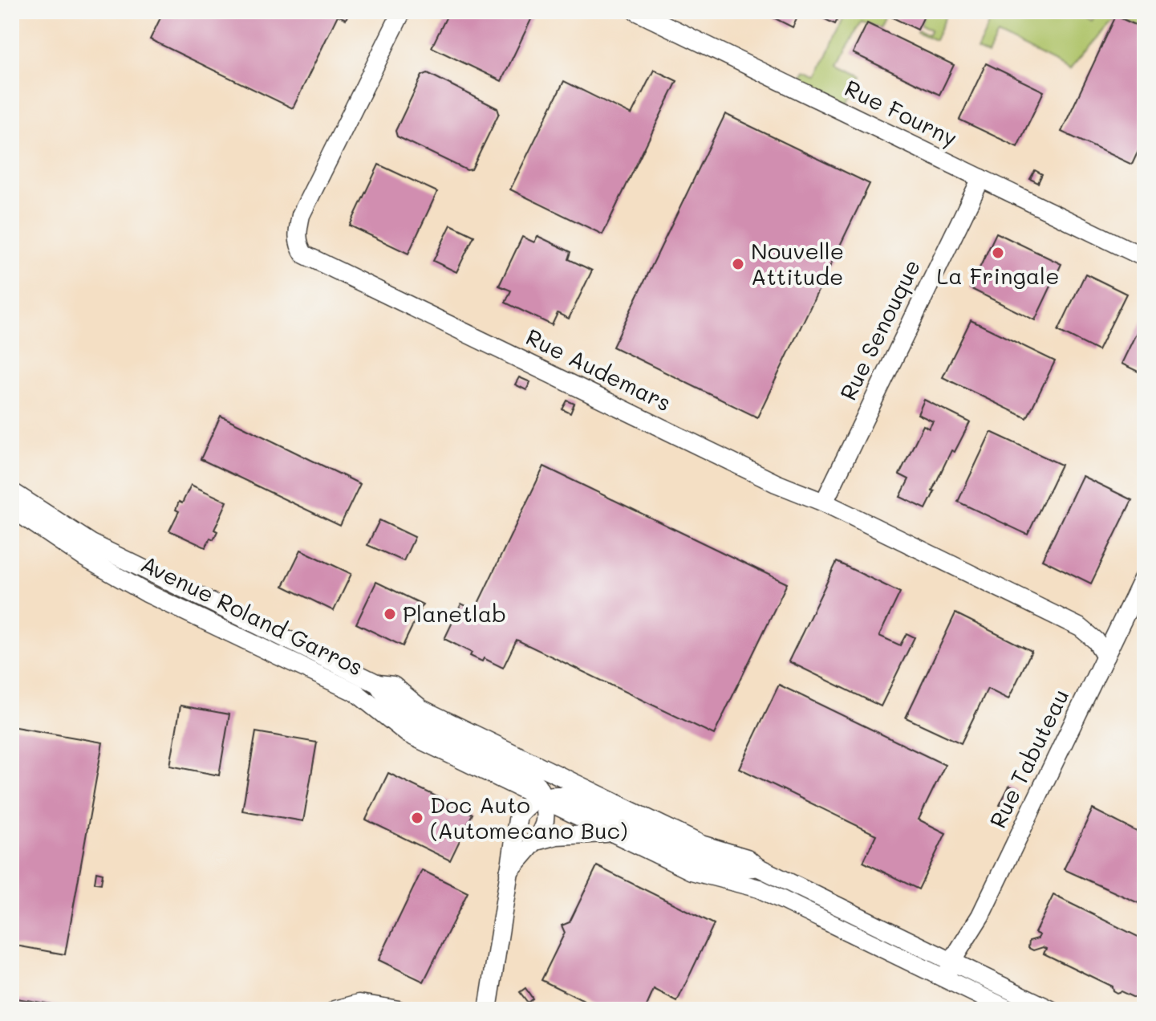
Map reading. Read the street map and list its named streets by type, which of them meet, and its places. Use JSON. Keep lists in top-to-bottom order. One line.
{"streets":{"street":["Rue Fourny","Rue Senouque","Rue Audemars","Avenue Roland Garros","Rue Tabuteau"]},"crossings":[["Rue Fourny","Rue Senouque"],["Rue Senouque","Rue Audemars"],["Rue Audemars","Rue Tabuteau"],["Avenue Roland Garros","Rue Tabuteau"]],"places":["La Fringale","Nouvelle Attitude","Planetlab","Doc Auto (Automecano Buc)"]}
